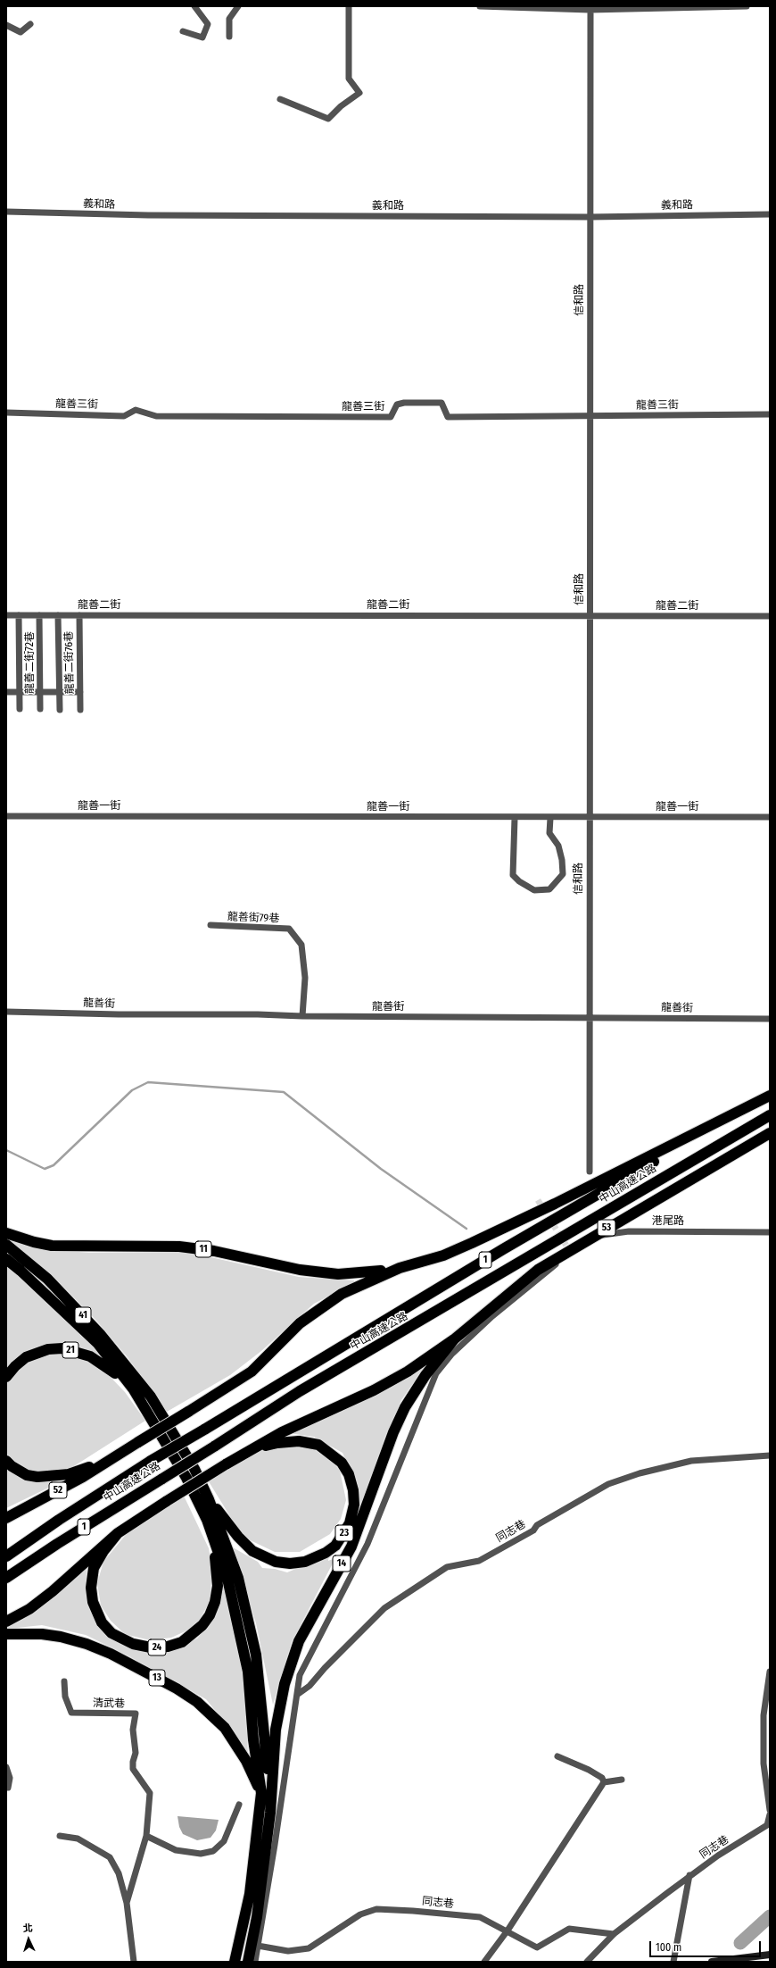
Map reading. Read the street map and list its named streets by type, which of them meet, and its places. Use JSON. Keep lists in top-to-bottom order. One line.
{"streets":{"highway":["中山高速公路","53","11","1","41","21","52","23","14","24","13"],"street":["義和路","信和路","龍善三街","龍善二街","龍善二街72巷","龍善二街76巷","龍善一街","龍善街79巷","龍善街","港尾路","同志巷","清武巷"]},"crossings":[["義和路","信和路"],["信和路","龍善三街"],["信和路","龍善二街"],["信和路","龍善一街"],["信和路","龍善街"],["龍善二街","龍善二街72巷"],["龍善二街","龍善二街76巷"],["龍善街79巷","龍善街"],["港尾路","同志巷"],["53","14"],["41","23"]],"scale_bar":"100 m","north":"top"}
